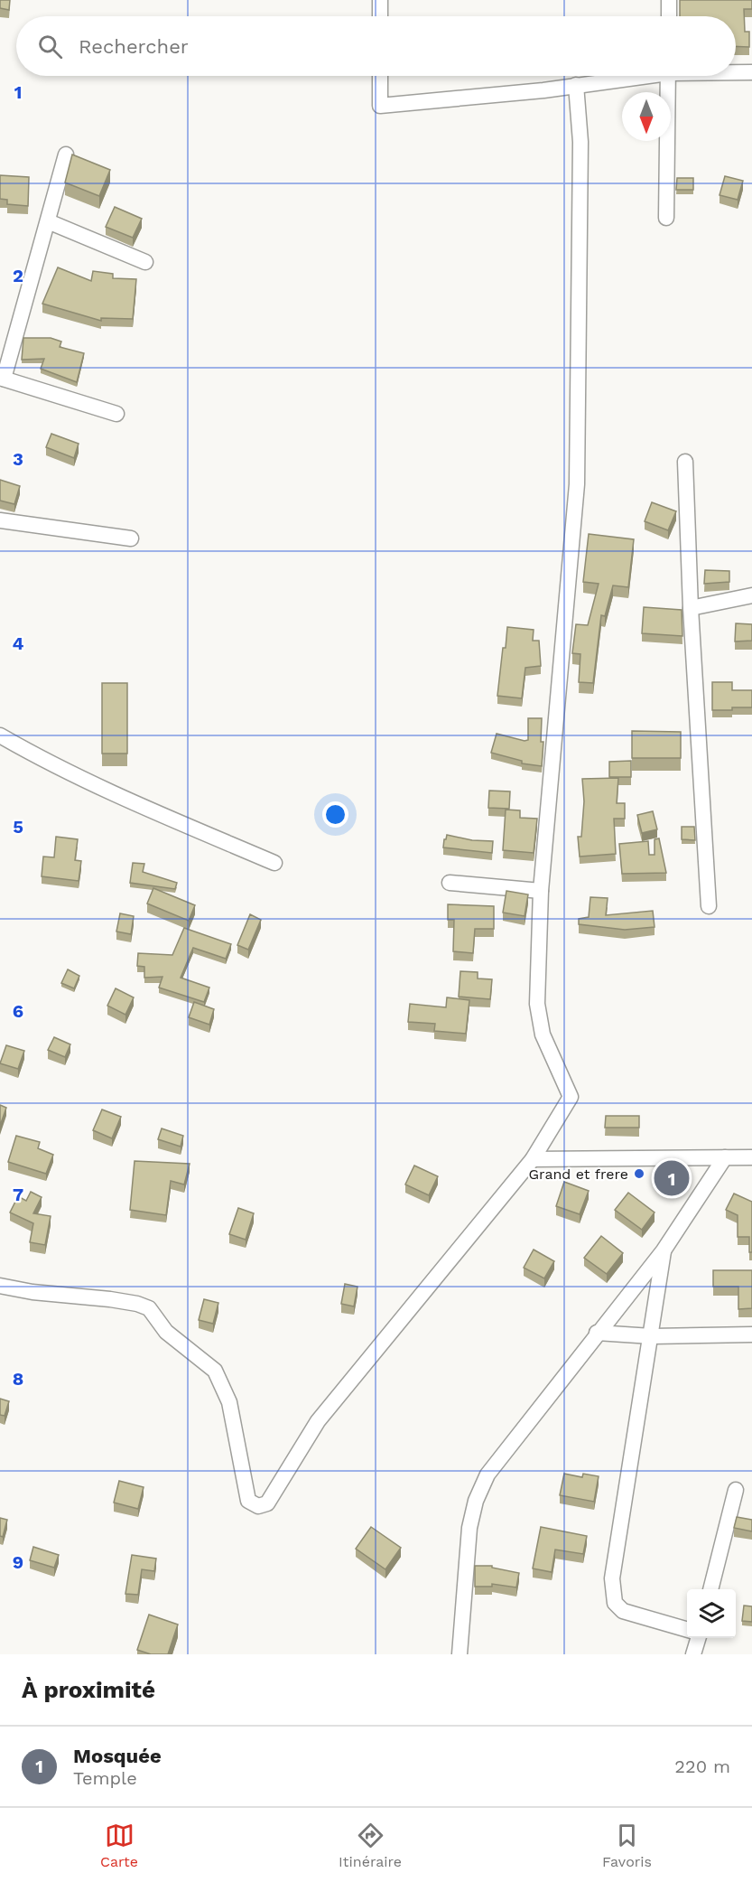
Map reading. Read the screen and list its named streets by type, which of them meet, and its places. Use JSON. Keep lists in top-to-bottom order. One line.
{"places":["Grand et frere"],"north":"bottom","page":{"search":"Rechercher","pins":"1","heading":"À proximité","list":[{"mark":"1","name":"Mosquée","note":"Temple","value":"220 m"}],"nav":["Carte","Itinéraire","Favoris"]},"grid":{"rows":["1","2","3","4","5","6","7","8","9"]}}
